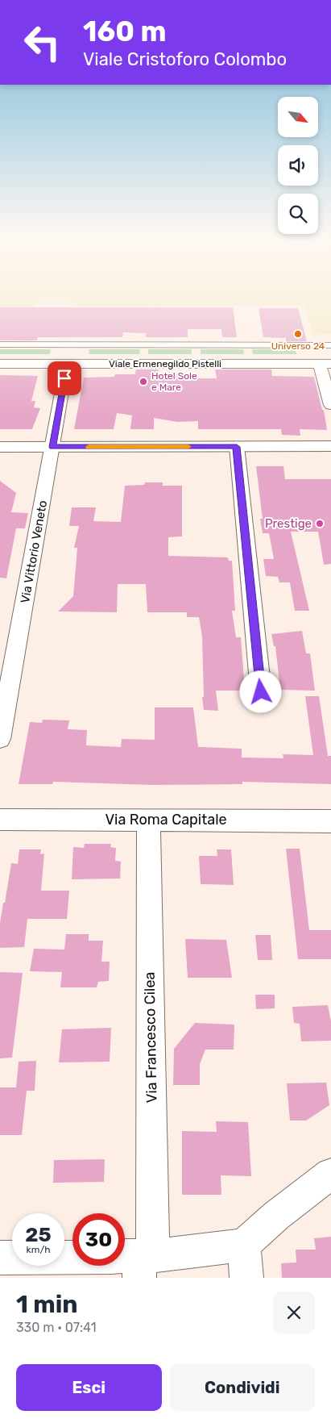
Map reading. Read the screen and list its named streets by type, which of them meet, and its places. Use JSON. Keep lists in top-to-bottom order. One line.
{"streets":{"street":["Viale Ermenegildo Pistelli","Via Vittorio Veneto","Via Roma Capitale","Via Francesco Cilea"]},"crossings":[["Viale Ermenegildo Pistelli","Via Vittorio Veneto"],["Via Roma Capitale","Via Francesco Cilea"]],"places":["Universo 24","Hotel Sole e Mare","Prestige"],"north":"bottom right","page":{"turn":["160 m","Viale Cristoforo Colombo"],"speed":"25 km/h","limit":"30","heading":["1 min","330 m · 07:41"],"buttons":["Esci","Condividi"]}}
